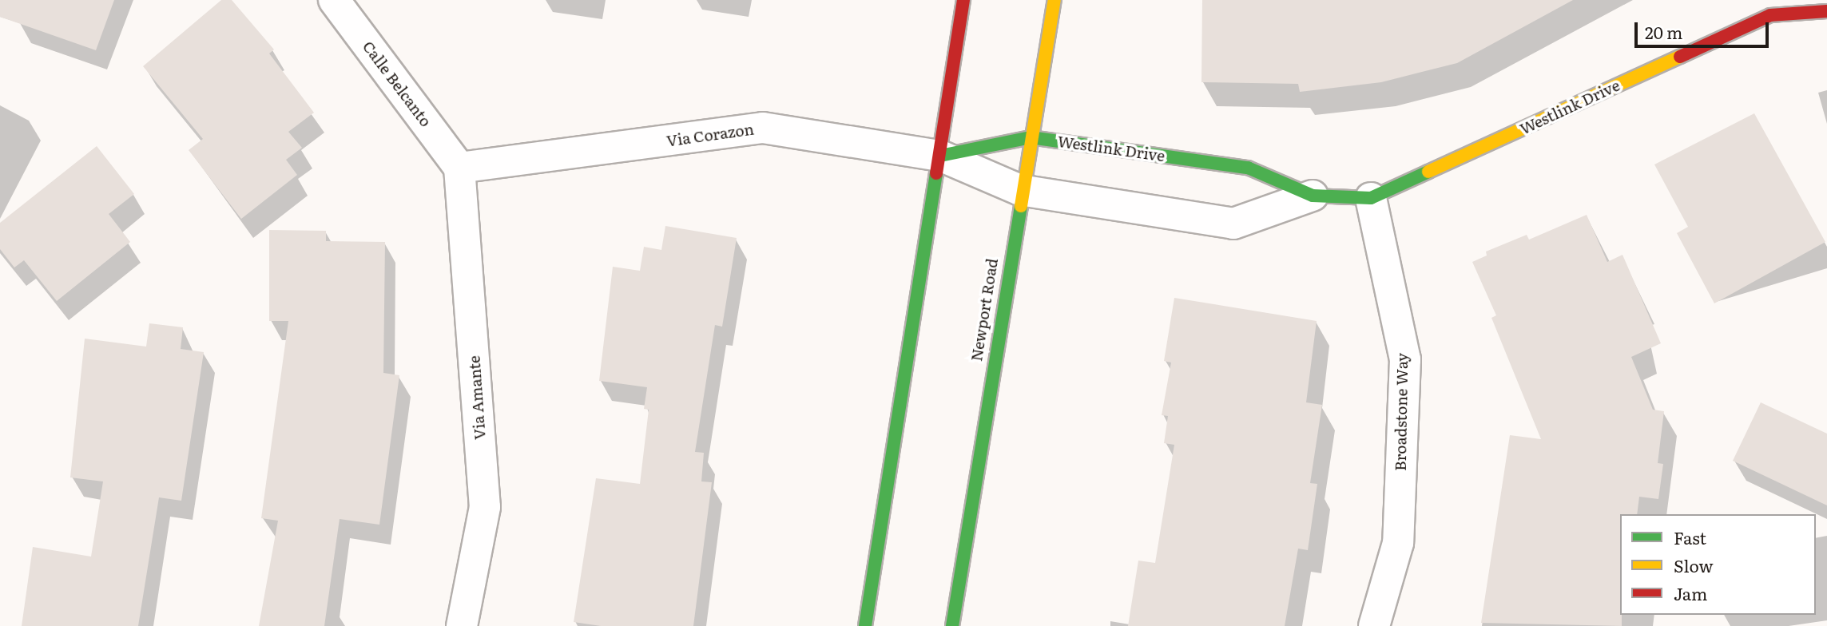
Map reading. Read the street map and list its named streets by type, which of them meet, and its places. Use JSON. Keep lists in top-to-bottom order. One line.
{"streets":{"main road":["Westlink Drive","Newport Road"],"street":["Calle Belcanto","Via Corazon","Via Amante","Broadstone Way"]},"crossings":[["Calle Belcanto","Via Corazon"],["Calle Belcanto","Via Amante"],["Westlink Drive","Via Corazon"],["Westlink Drive","Newport Road"],["Westlink Drive","Broadstone Way"],["Via Corazon","Newport Road"],["Via Corazon","Via Amante"]],"legend":["Fast","Slow","Jam"],"scale_bar":"20 m"}
